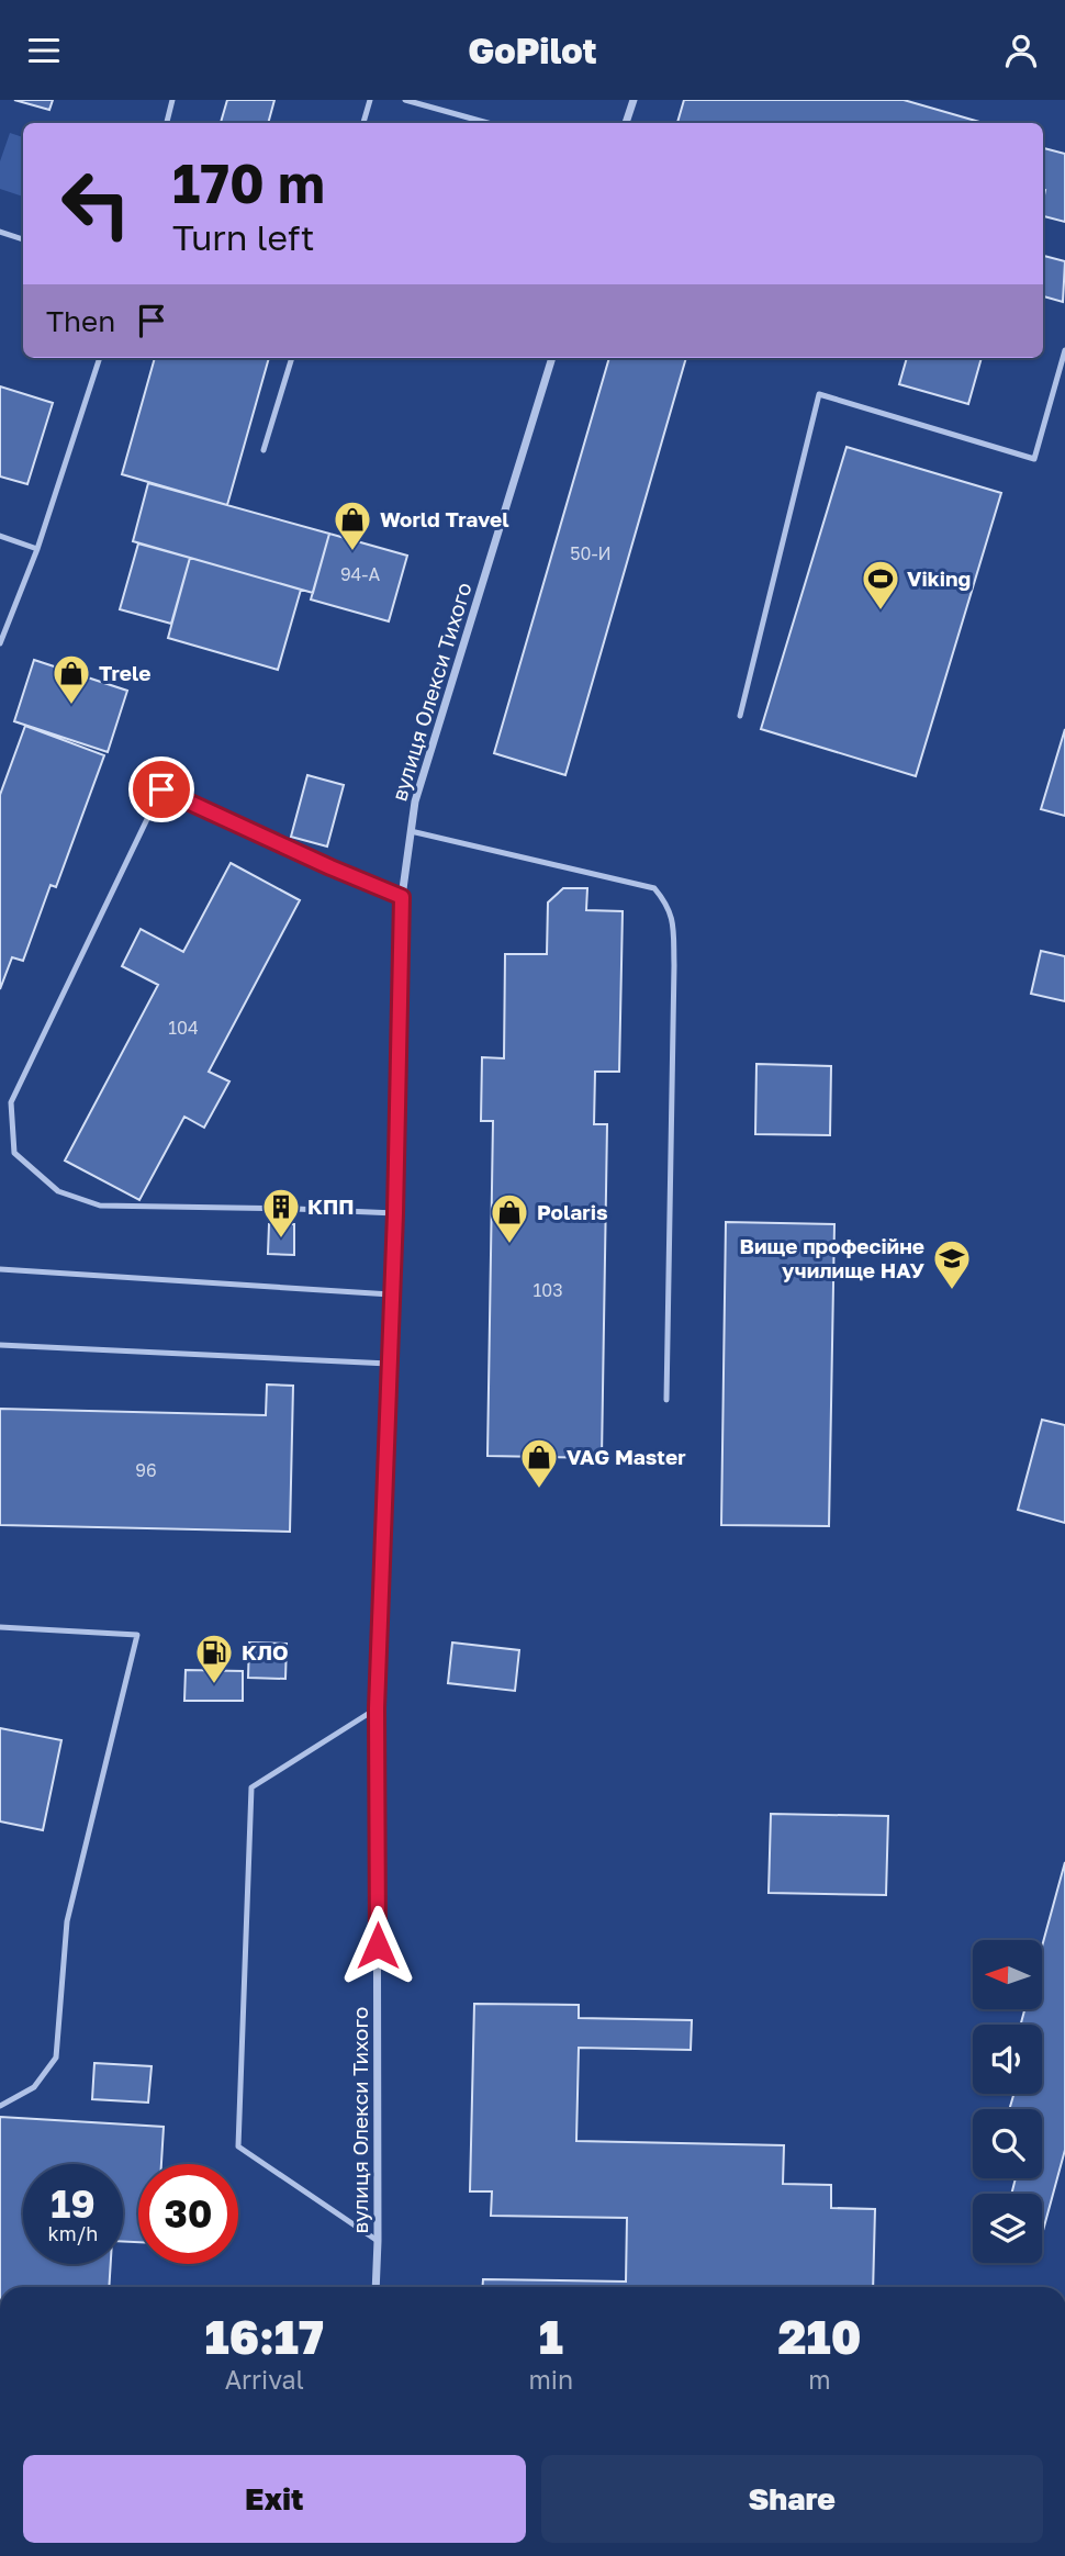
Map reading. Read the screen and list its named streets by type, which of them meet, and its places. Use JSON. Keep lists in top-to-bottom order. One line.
{"streets":{"street":["вулиця Олекси Тихого"]},"places":{"shop":["World Travel","Trele","Polaris","VAG Master"],"sports":["Viking"],"building":["КПП"],"school or university":["Вище професійне училище НАУ"],"fuel station":["КЛО"]},"house_numbers":["50-И","94-А","104","103","96"],"north":"left","page":{"header":"GoPilot","turn":["170 m","Turn left"],"then":"Then","speed":"19 km/h","limit":"30","eta":["16:17","Arrival","1","min","210","m"],"buttons":["Exit","Share"]}}
